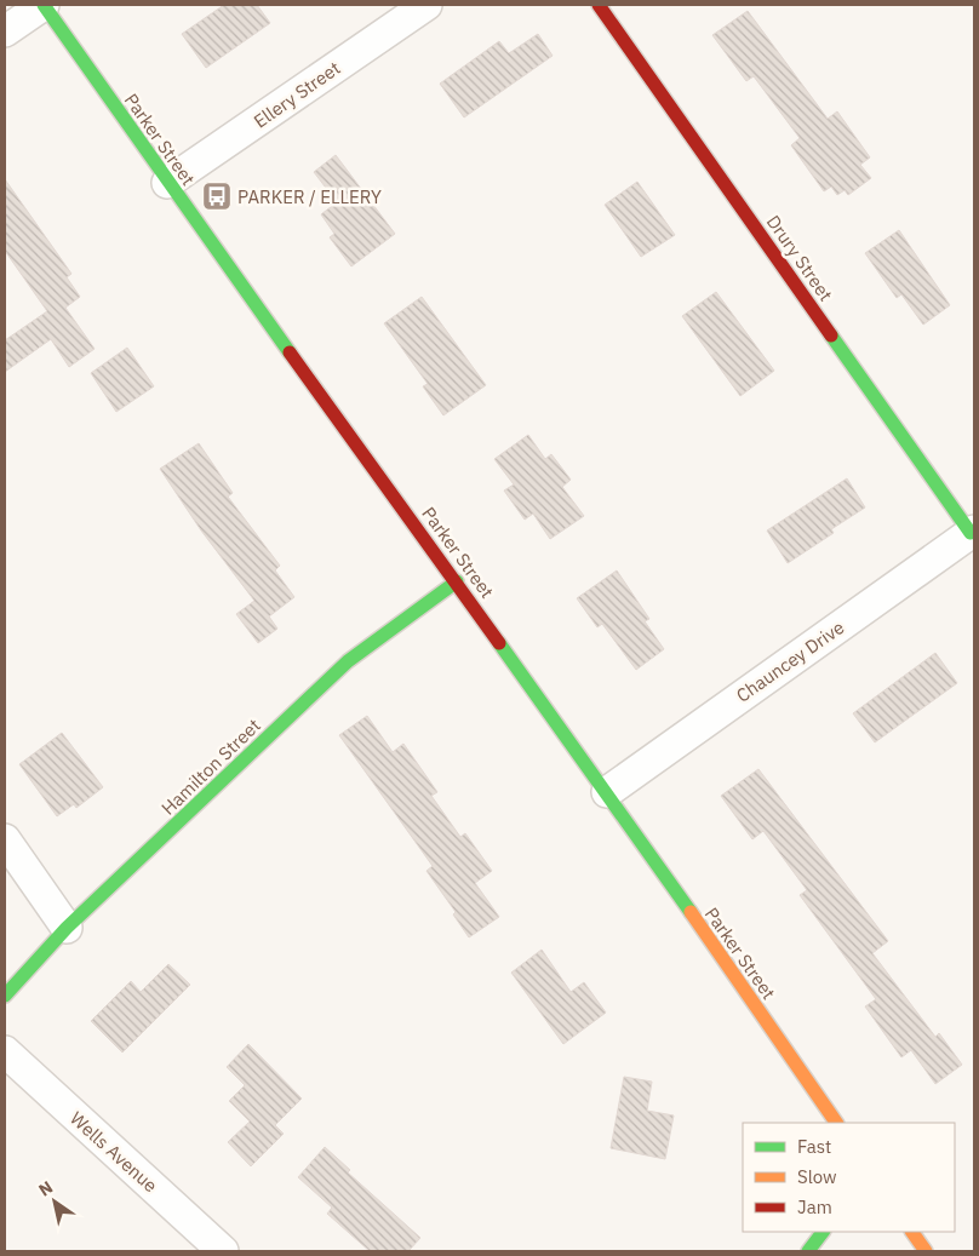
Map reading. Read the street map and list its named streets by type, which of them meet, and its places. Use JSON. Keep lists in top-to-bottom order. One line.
{"streets":{"main road":["Parker Street","Drury Street","Hamilton Street"],"street":["Ellery Street","Chauncey Drive","Wells Avenue"]},"crossings":[["Ellery Street","Parker Street"],["Parker Street","Chauncey Drive"],["Parker Street","Hamilton Street"],["Drury Street","Chauncey Drive"]],"places":{"bus stop":["PARKER / ELLERY"]},"legend":["Fast","Slow","Jam"],"north":"top left"}
